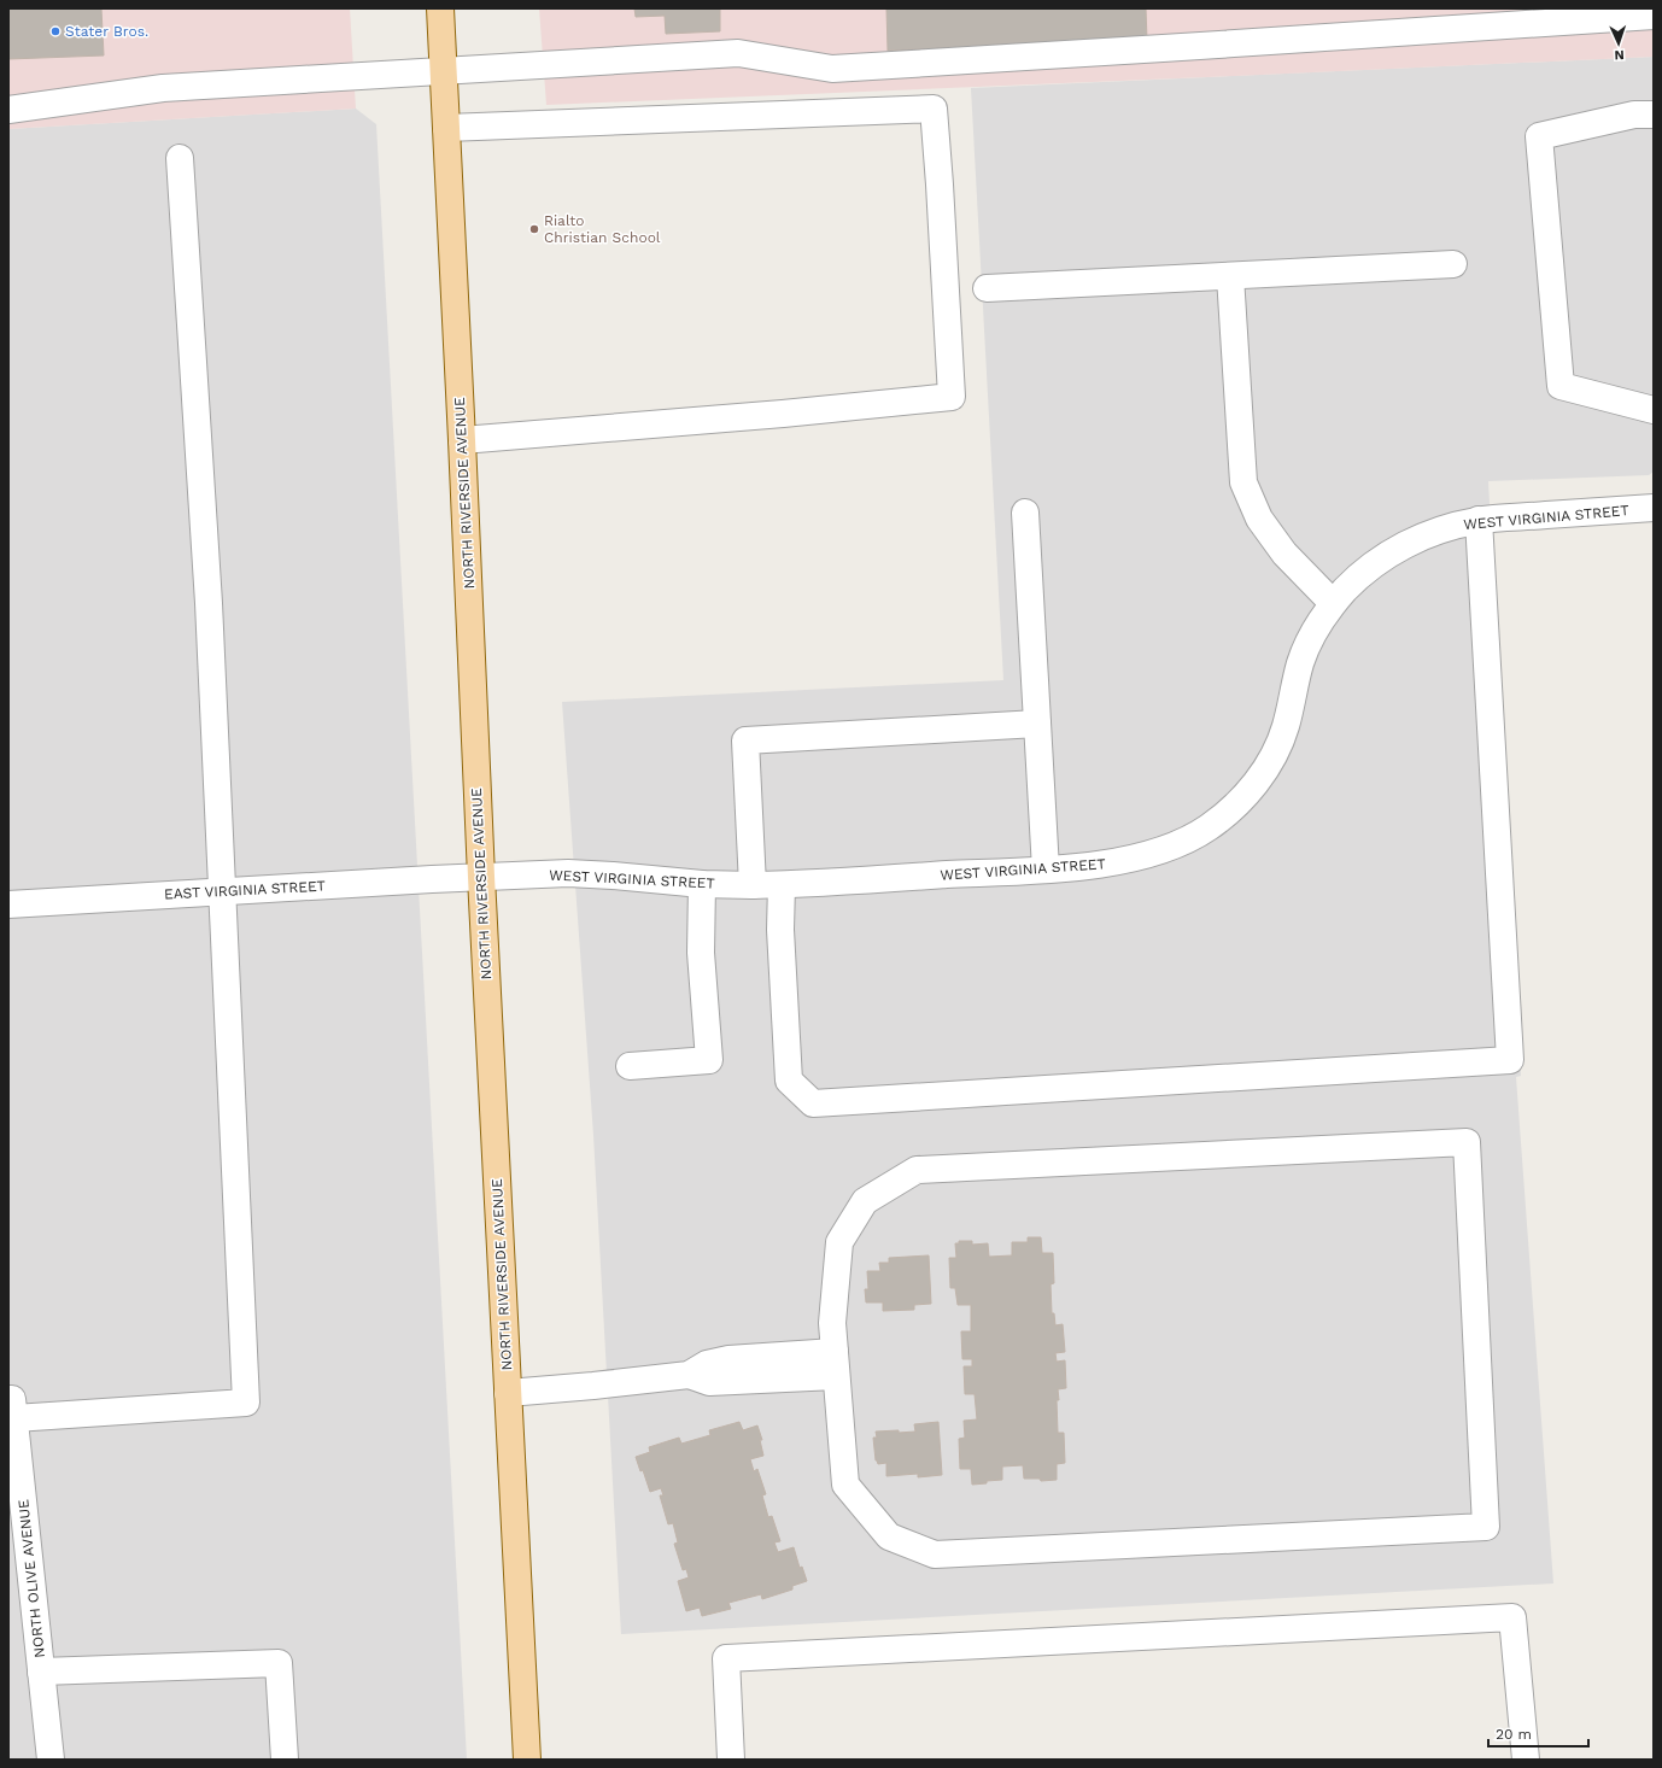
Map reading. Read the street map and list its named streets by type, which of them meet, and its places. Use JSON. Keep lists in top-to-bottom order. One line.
{"streets":{"main road":["NORTH RIVERSIDE AVENUE"],"street":["WEST VIRGINIA STREET","EAST VIRGINIA STREET","NORTH OLIVE AVENUE"]},"crossings":[["NORTH RIVERSIDE AVENUE","WEST VIRGINIA STREET"],["NORTH RIVERSIDE AVENUE","EAST VIRGINIA STREET"],["WEST VIRGINIA STREET","EAST VIRGINIA STREET"]],"places":["Stater Bros.","Rialto Christian School"],"scale_bar":"20 m","north":"bottom"}
